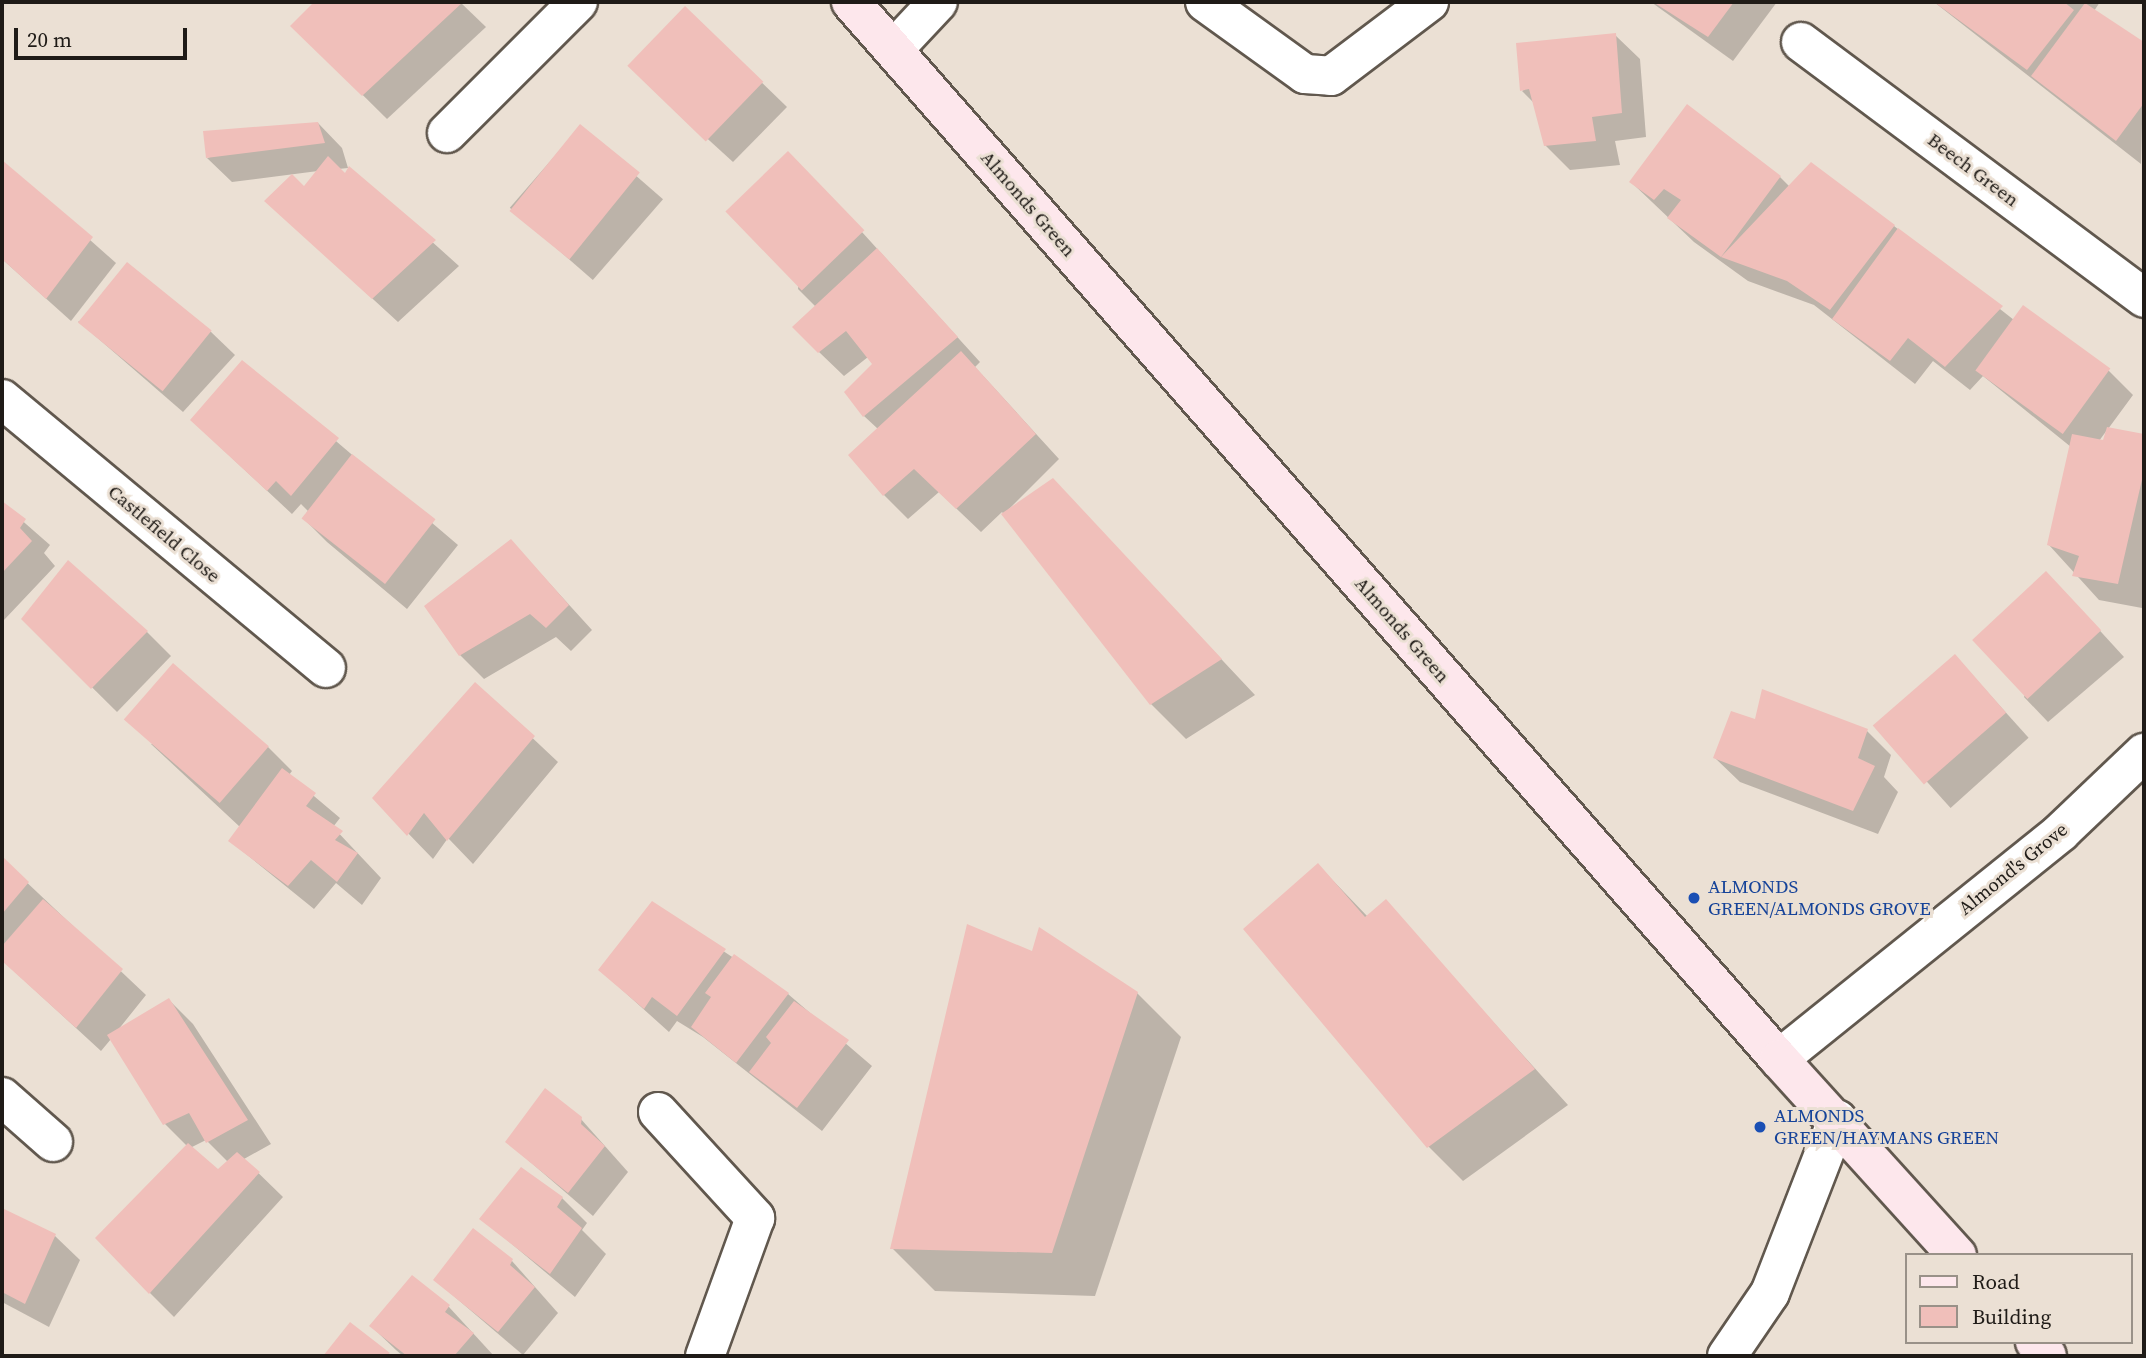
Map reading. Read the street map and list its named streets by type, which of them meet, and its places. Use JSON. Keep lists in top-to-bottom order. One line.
{"streets":{"street":["Beech Green","Almonds Green","Castlefield Close","Almond's Grove"]},"crossings":[["Almonds Green","Almond's Grove"]],"places":["ALMONDS GREEN/ALMONDS GROVE","ALMONDS GREEN/HAYMANS GREEN"],"legend":["Road","Building"],"scale_bar":"20 m"}
